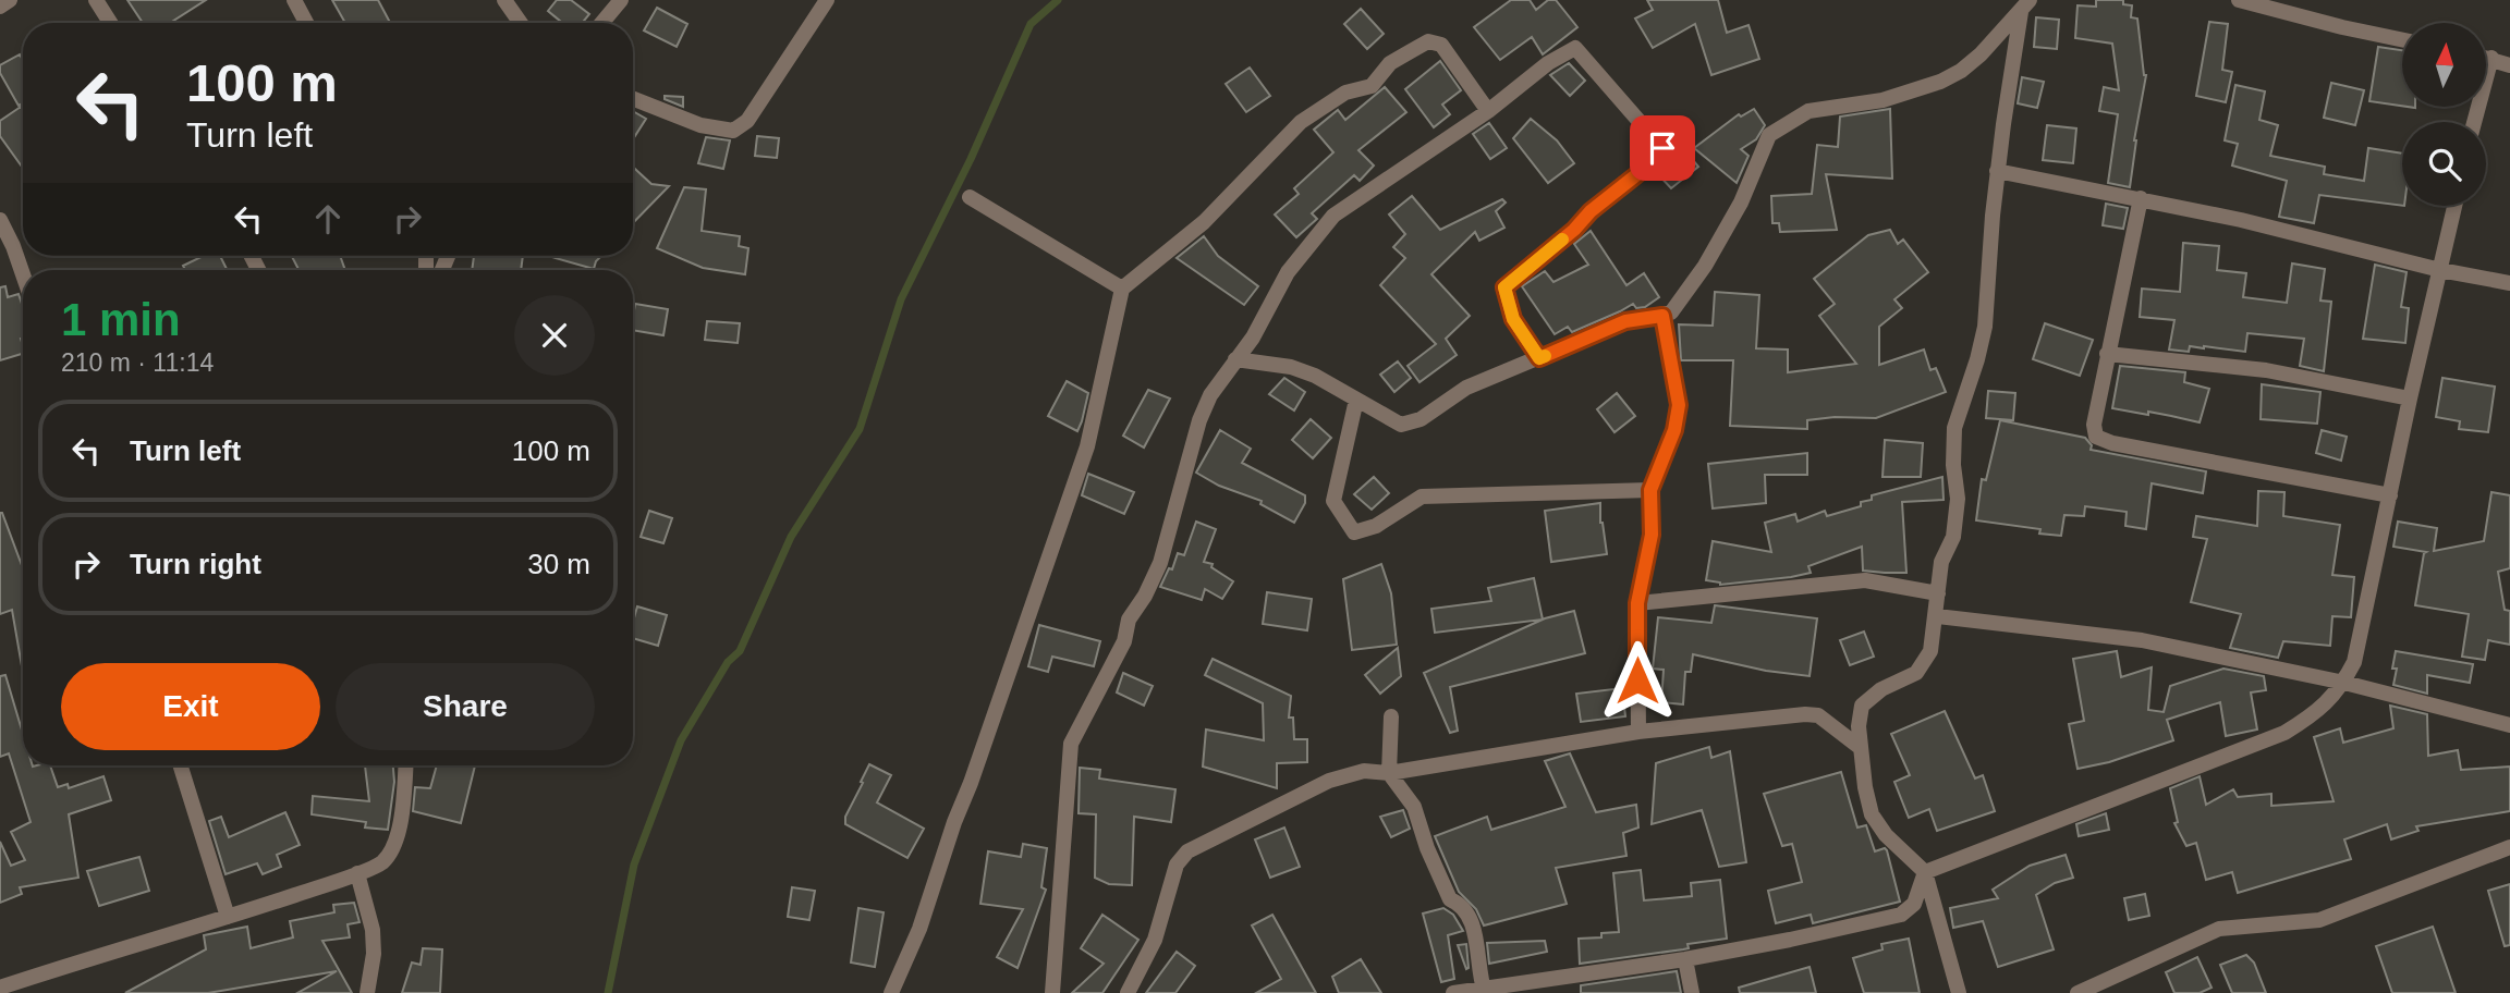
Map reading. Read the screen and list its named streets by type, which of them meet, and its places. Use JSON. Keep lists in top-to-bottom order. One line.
{"north":"top","page":{"turn":["100 m","Turn left"],"heading":["1 min","210 m · 11:14"],"list":[{"name":"Turn left","value":"100 m"},{"name":"Turn right","value":"30 m"}],"buttons":["Exit","Share"]}}
